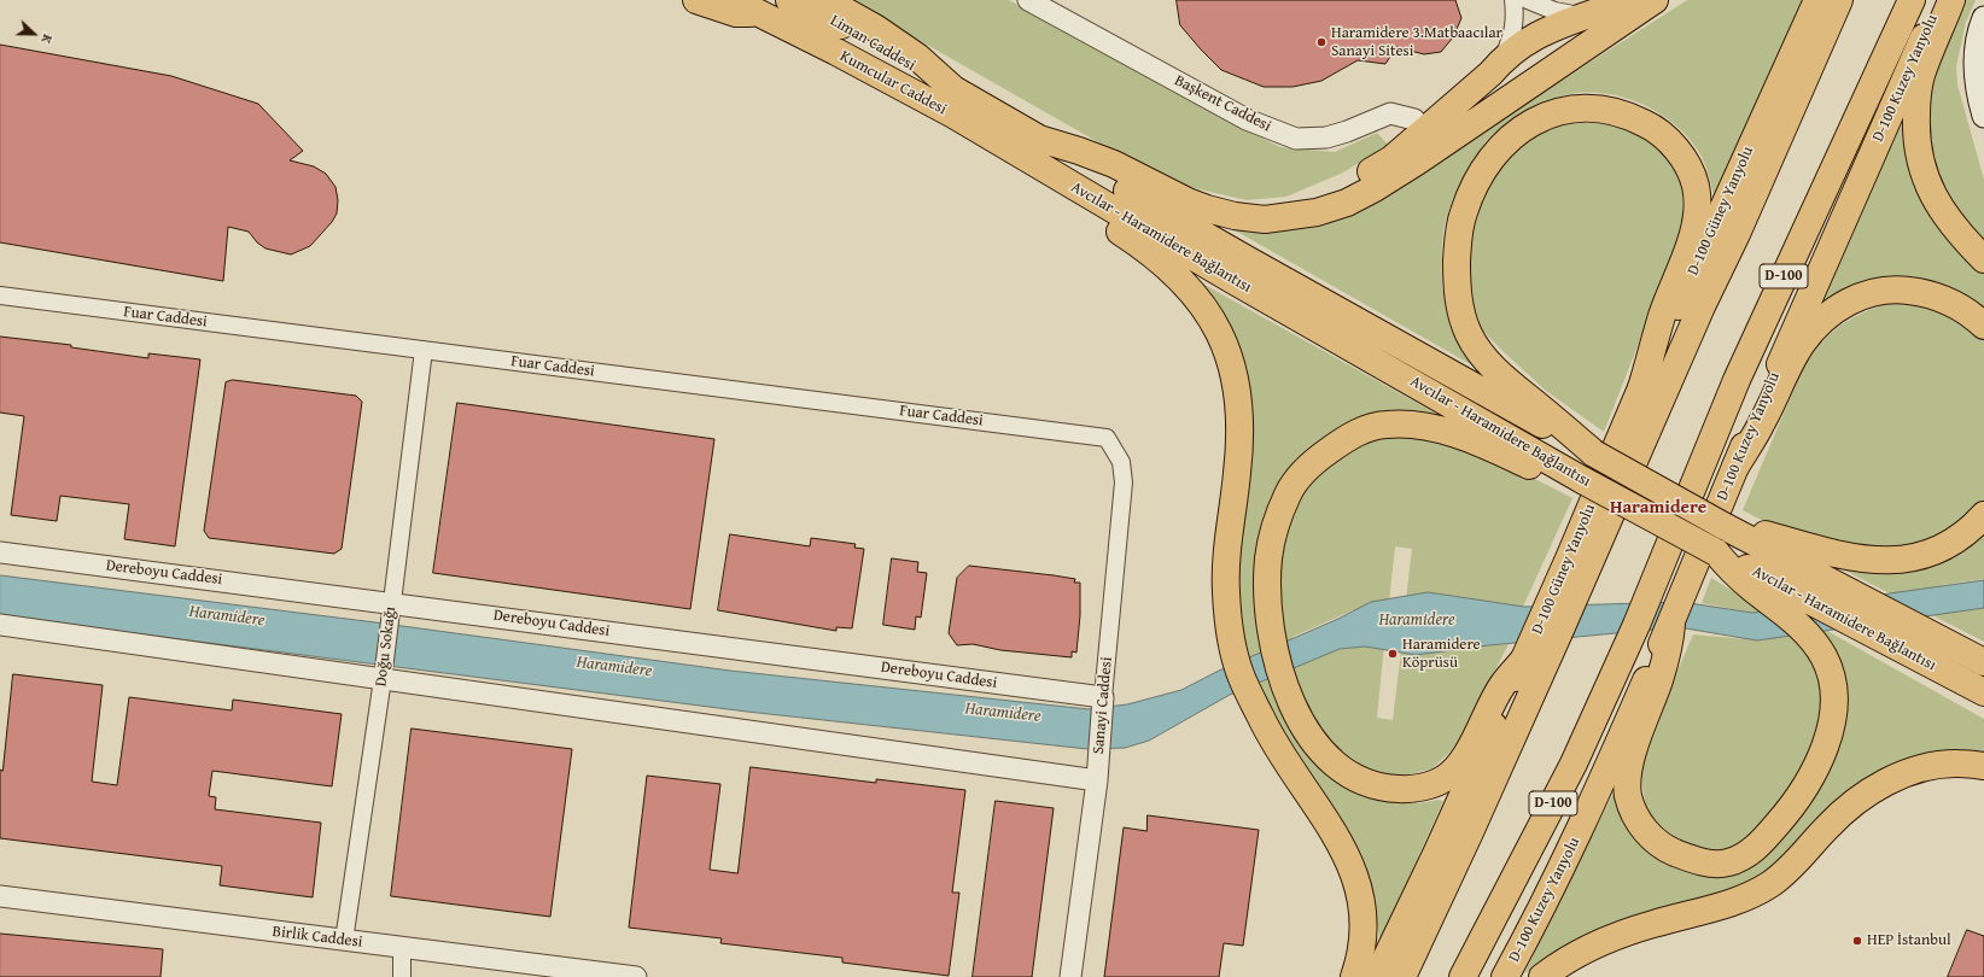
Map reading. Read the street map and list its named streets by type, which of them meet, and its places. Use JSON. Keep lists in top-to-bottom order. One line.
{"streets":{"main road":["Liman Caddesi","D-100 Kuzey Yanyolu","Kumcular Caddesi","D-100 Güney Yanyolu","Avcılar - Haramidere Bağlantısı","D-100"],"street":["Başkent Caddesi","Fuar Caddesi","Dereboyu Caddesi","Doğu Sokağı","Sanayi Caddesi","Birlik Caddesi"]},"crossings":[["Kumcular Caddesi","Avcılar - Haramidere Bağlantısı"],["Fuar Caddesi","Doğu Sokağı"],["Fuar Caddesi","Sanayi Caddesi"],["Dereboyu Caddesi","Doğu Sokağı"],["Dereboyu Caddesi","Sanayi Caddesi"],["Doğu Sokağı","Birlik Caddesi"]],"districts":["Haramidere"],"water":["Haramidere"],"places":["Haramidere 3.Matbaacılar Sanayi Sitesi","Haramidere Köprüsü","HEP İstanbul"],"north":"right"}
